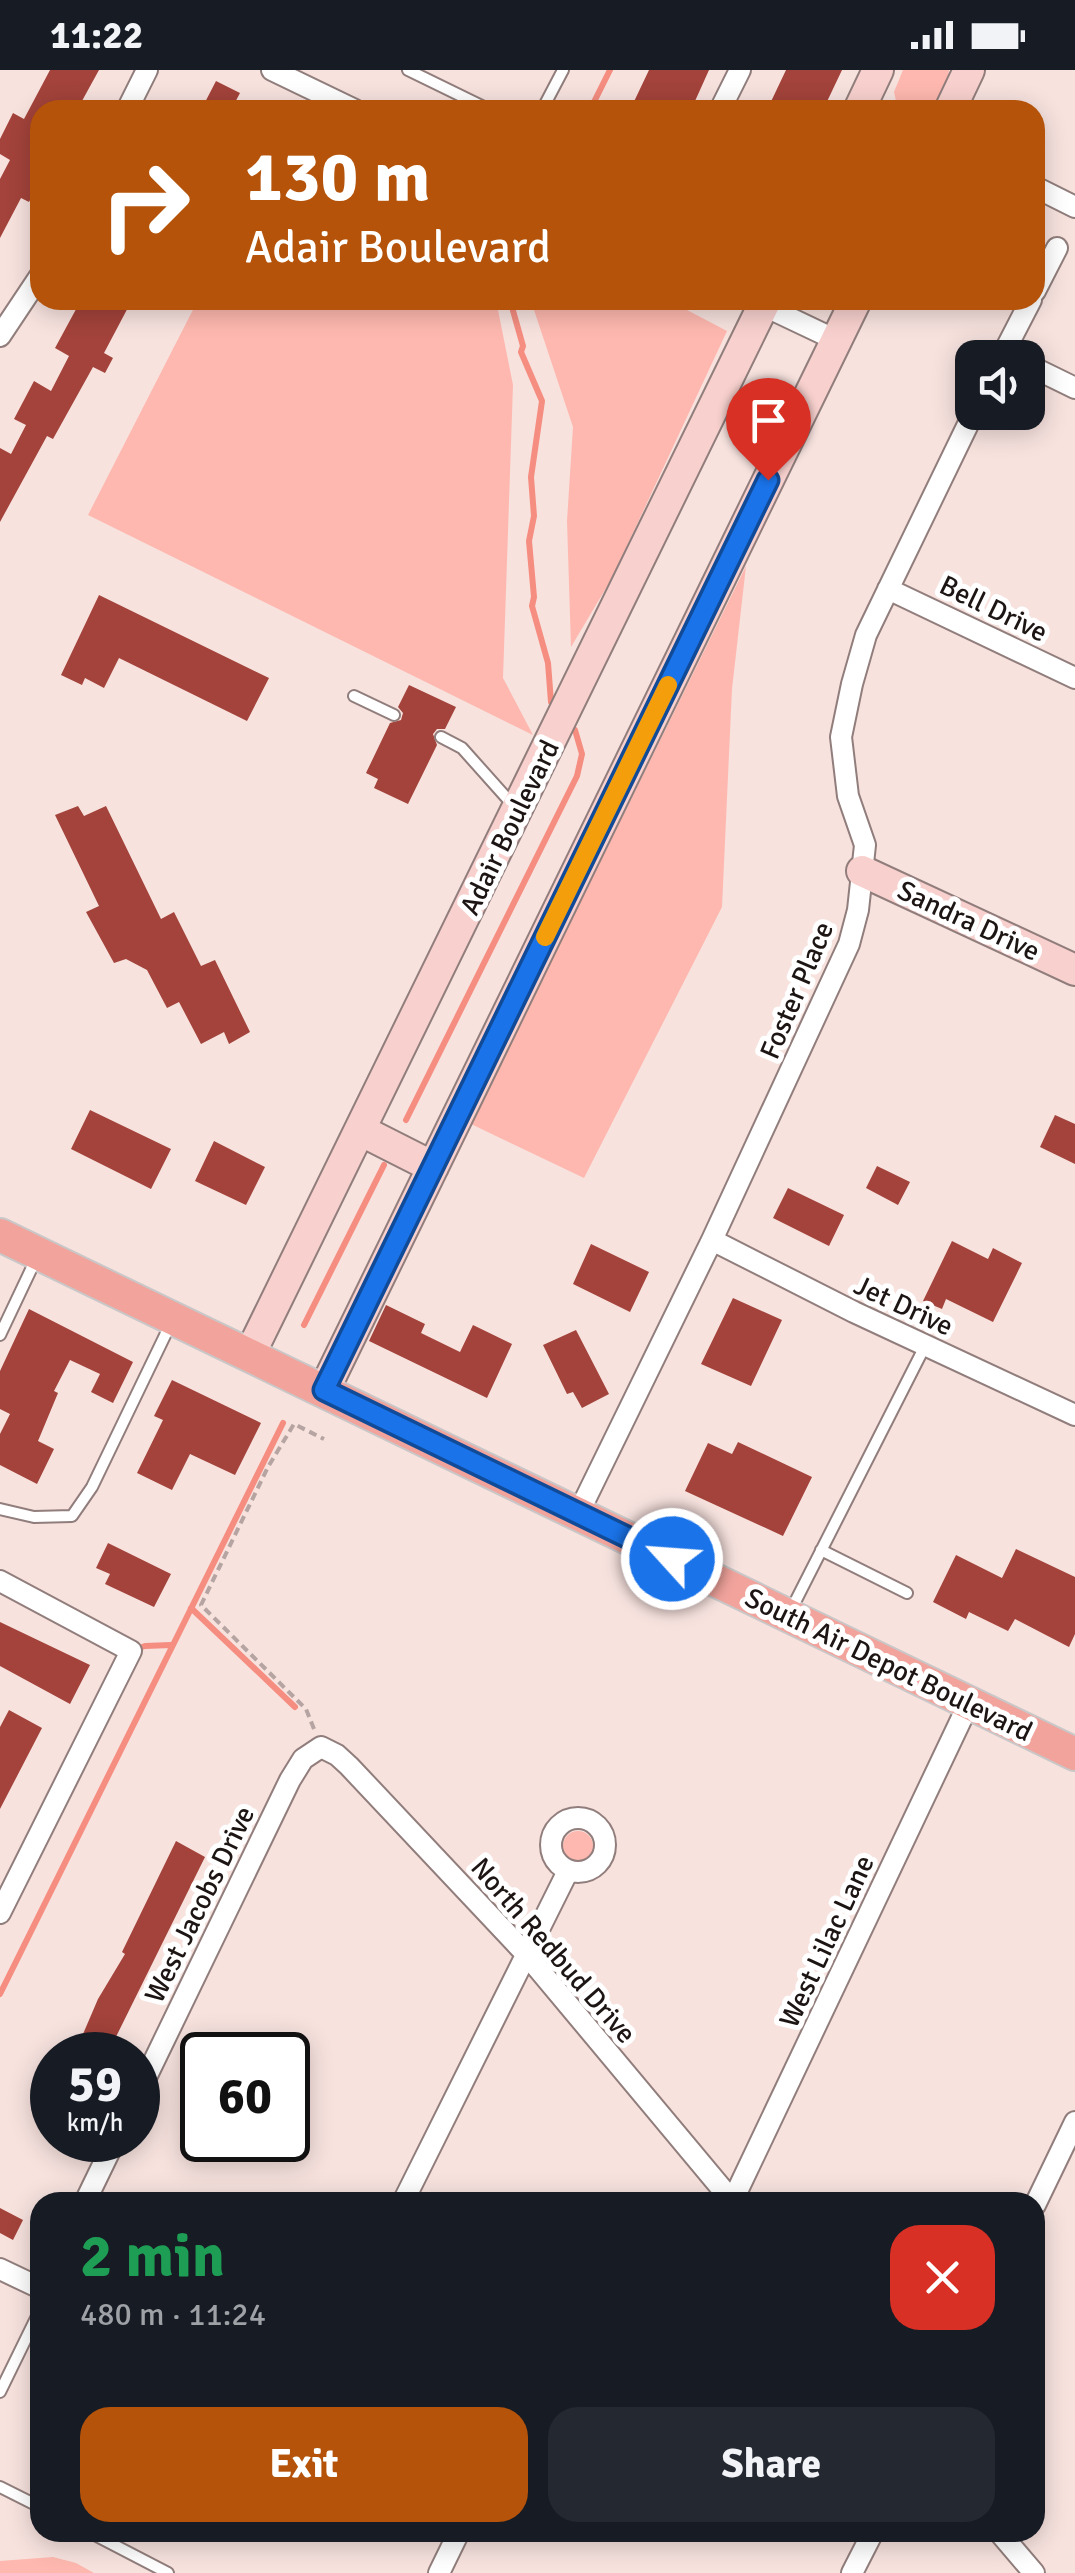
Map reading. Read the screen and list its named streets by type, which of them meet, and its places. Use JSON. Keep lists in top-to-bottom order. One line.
{"streets":{"main road":["South Air Depot Boulevard"],"street":["Bell Drive","Adair Boulevard","Sandra Drive","Foster Place","Jet Drive","West Jacobs Drive","West Lilac Lane","North Redbud Drive"]},"crossings":[["Bell Drive","Foster Place"],["Adair Boulevard","South Air Depot Boulevard"],["Sandra Drive","Foster Place"],["Foster Place","Jet Drive"],["Foster Place","South Air Depot Boulevard"],["South Air Depot Boulevard","West Lilac Lane"],["West Jacobs Drive","North Redbud Drive"]],"page":{"status":"11:22","turn":["130 m","Adair Boulevard"],"speed":"59 km/h","limit":"60","heading":["2 min","480 m · 11:24"],"buttons":["Exit","Share"]}}
